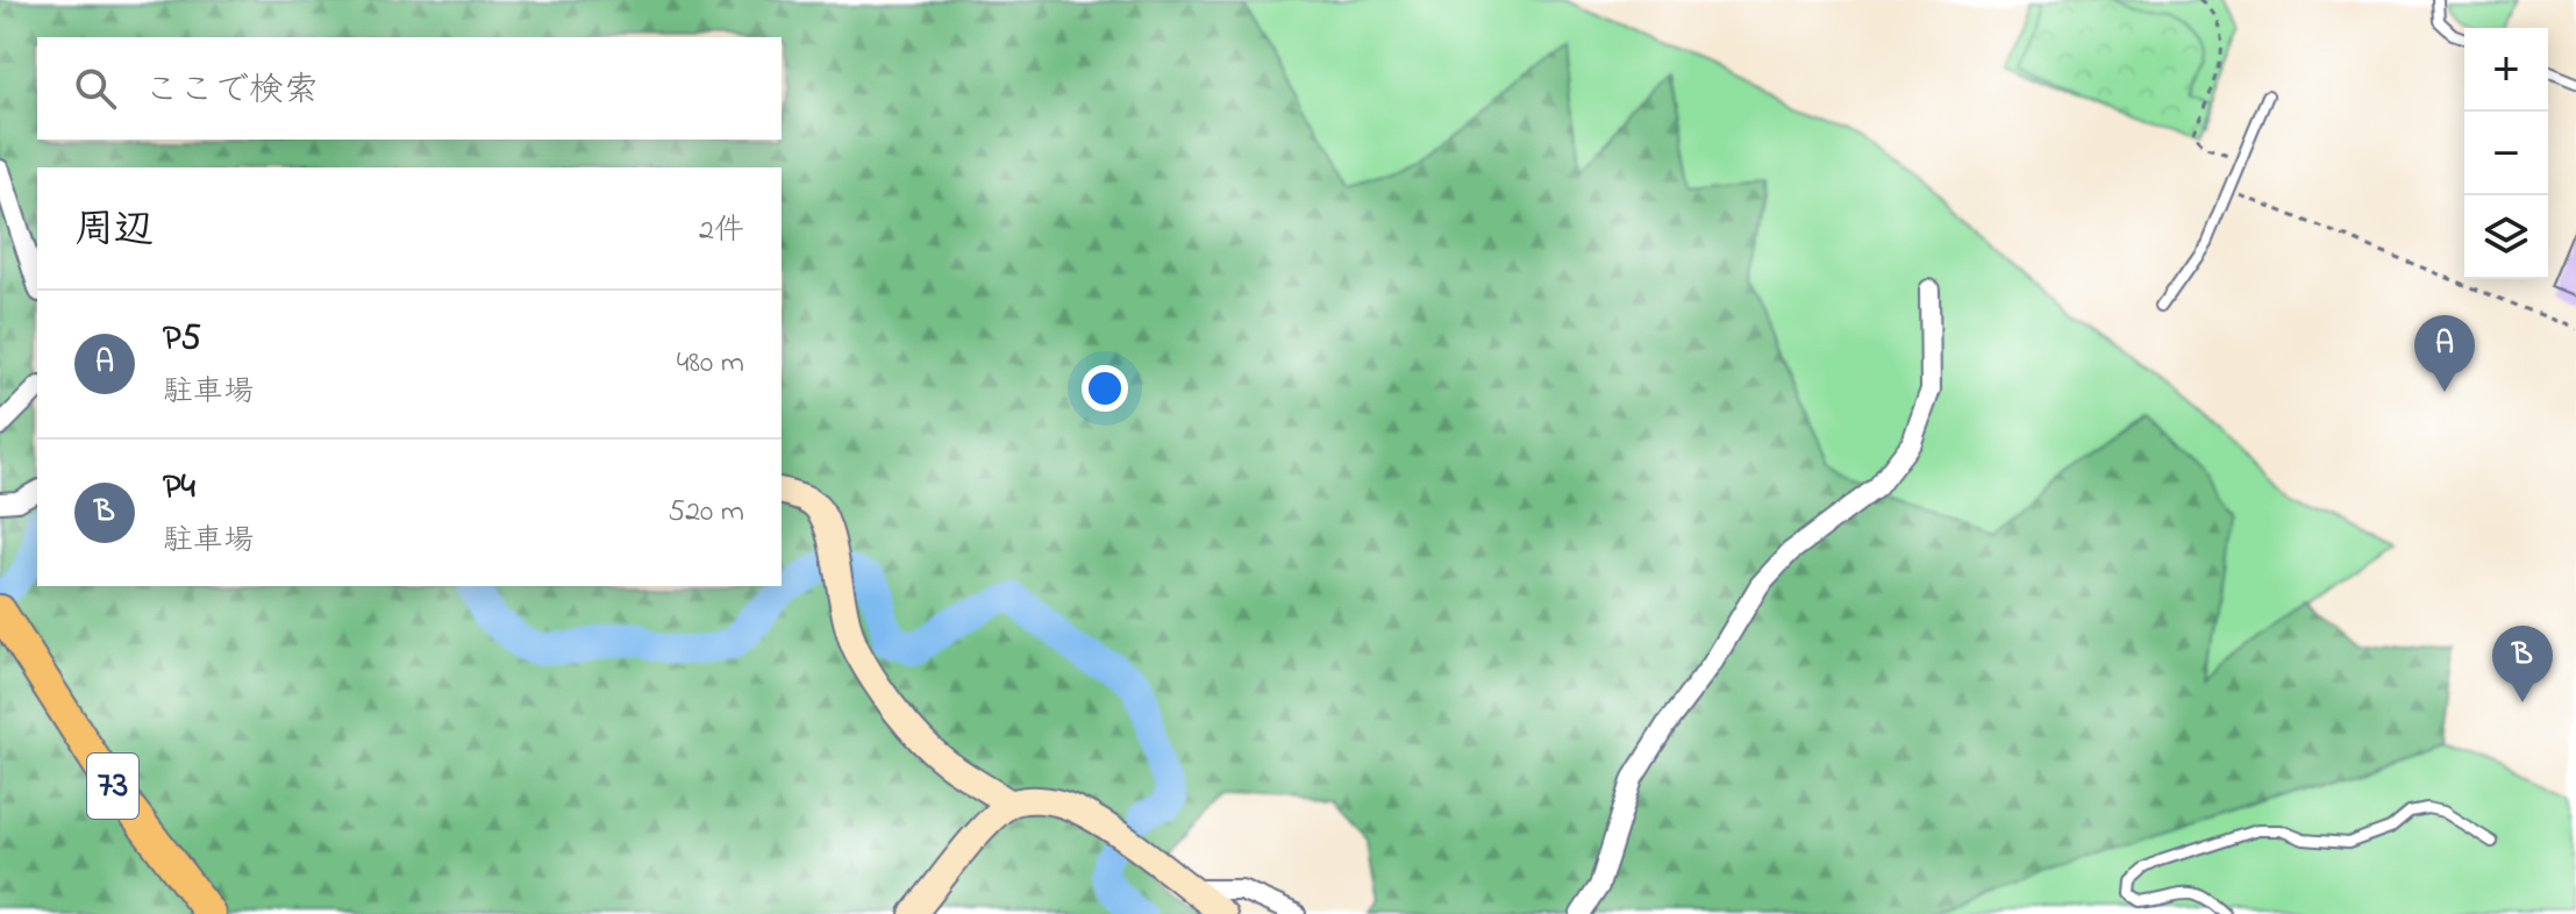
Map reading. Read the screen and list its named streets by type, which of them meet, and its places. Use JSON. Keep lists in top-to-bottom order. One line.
{"streets":{"main road":["73"]},"page":{"map_buttons":["+","−"],"search":"ここで検索","heading":["周辺","2件"],"list":[{"mark":"A","name":"P5","note":"駐車場","value":"480 m"},{"mark":"B","name":"P4","note":"駐車場","value":"520 m"}],"pins":["A","B"]}}
